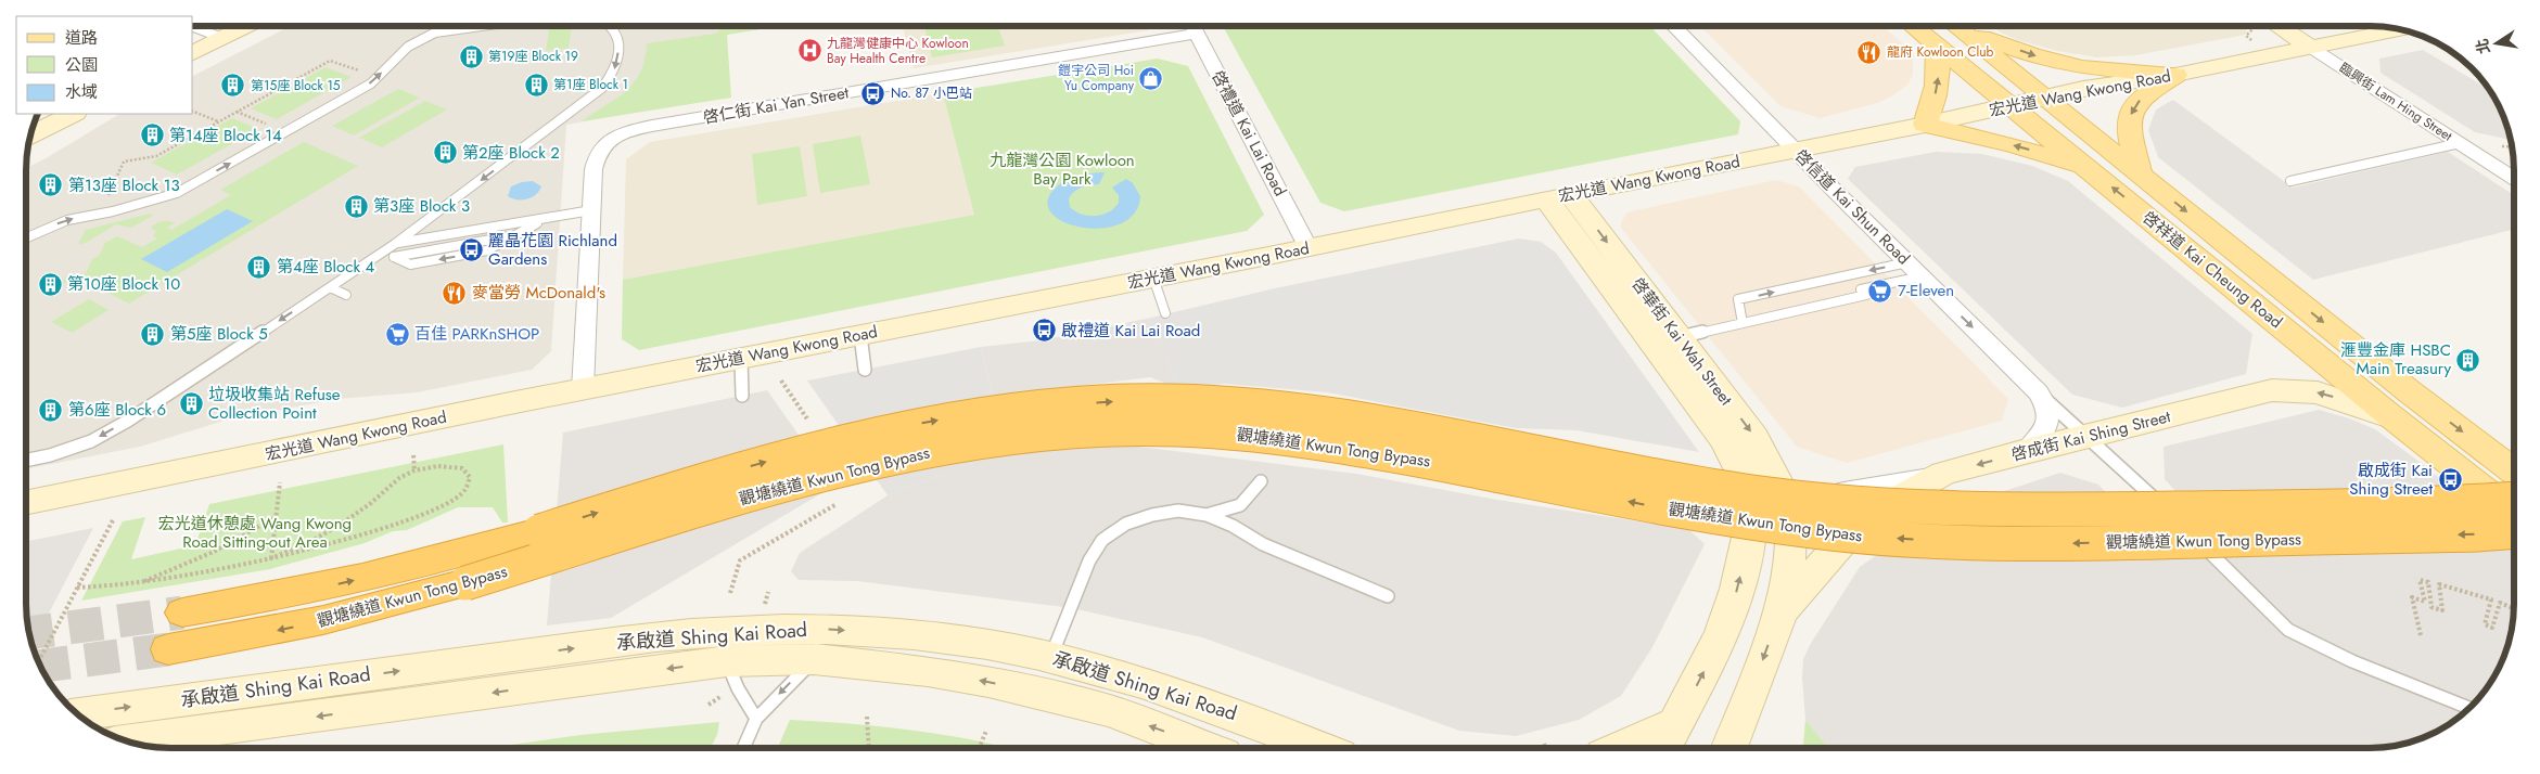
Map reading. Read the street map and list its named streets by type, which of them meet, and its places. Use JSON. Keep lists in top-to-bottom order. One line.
{"streets":{"highway":["觀塘繞道 Kwun Tong Bypass"],"main road":["宏光道 Wang Kwong Road","臨興街 Lam Hing Street","啓祥道 Kai Cheung Road","啓華街 Kai Wah Street","啓成街 Kai Shing Street","承啟道 Shing Kai Road"],"street":["啓仁街 Kai Yan Street","啓禮道 Kai Lai Road","啓信道 Kai Shun Road"]},"crossings":[["宏光道 Wang Kwong Road","臨興街 Lam Hing Street"],["宏光道 Wang Kwong Road","啓仁街 Kai Yan Street"],["宏光道 Wang Kwong Road","啓禮道 Kai Lai Road"],["宏光道 Wang Kwong Road","啓信道 Kai Shun Road"],["宏光道 Wang Kwong Road","啓祥道 Kai Cheung Road"],["宏光道 Wang Kwong Road","啓華街 Kai Wah Street"],["啓仁街 Kai Yan Street","啓禮道 Kai Lai Road"],["啓信道 Kai Shun Road","啓成街 Kai Shing Street"],["啓祥道 Kai Cheung Road","啓成街 Kai Shing Street"],["啓華街 Kai Wah Street","啓成街 Kai Shing Street"]],"one_way":["啓成街 Kai Shing Street"],"parks":["九龍灣公園 Kowloon Bay Park","宏光道休憩處 Wang Kwong Road Sitting-out Area"],"places":{"hospital":["九龍灣健康中心 Kowloon Bay Health Centre"],"restaurant":["龍府 Kowloon Club","麥當勞 McDonald's"],"building":["第19座 Block 19","第1座 Block 1","第15座 Block 15","第14座 Block 14","第2座 Block 2","第13座 Block 13","第3座 Block 3","第4座 Block 4","第10座 Block 10","第5座 Block 5","滙豐金庫 HSBC Main Treasury","垃圾收集站 Refuse Collection Point","第6座 Block 6"],"shop":["鎧宇公司 Hoi Yu Company"],"bus stop":["No. 87 小巴站","麗晶花園 Richland Gardens","啟禮道 Kai Lai Road","啟成街 Kai Shing Street"],"supermarket":["7-Eleven","百佳 PARKnSHOP"]},"legend":["道路","公園","水域"],"north":"left"}
